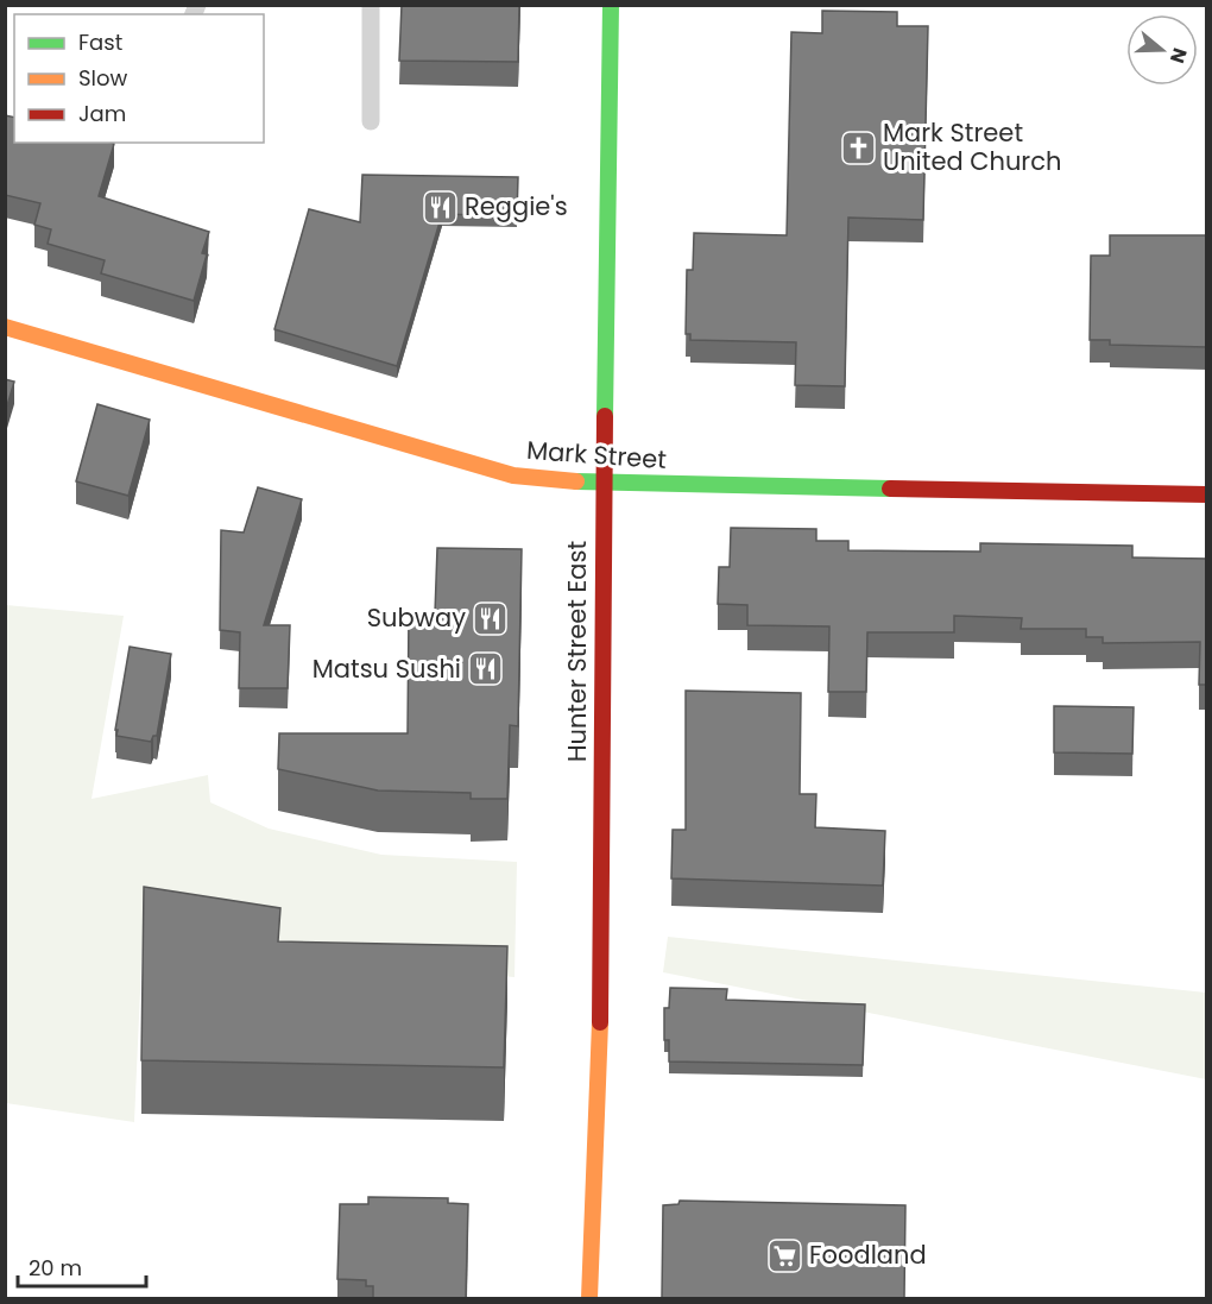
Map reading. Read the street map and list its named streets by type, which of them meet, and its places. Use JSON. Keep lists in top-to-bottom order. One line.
{"streets":{"main road":["Mark Street","Hunter Street East"]},"crossings":[["Mark Street","Hunter Street East"]],"places":{"church":["Mark Street United Church"],"restaurant":["Reggie's","Subway","Matsu Sushi"],"supermarket":["Foodland"]},"legend":["Fast","Slow","Jam"],"scale_bar":"20 m","north":"right"}
